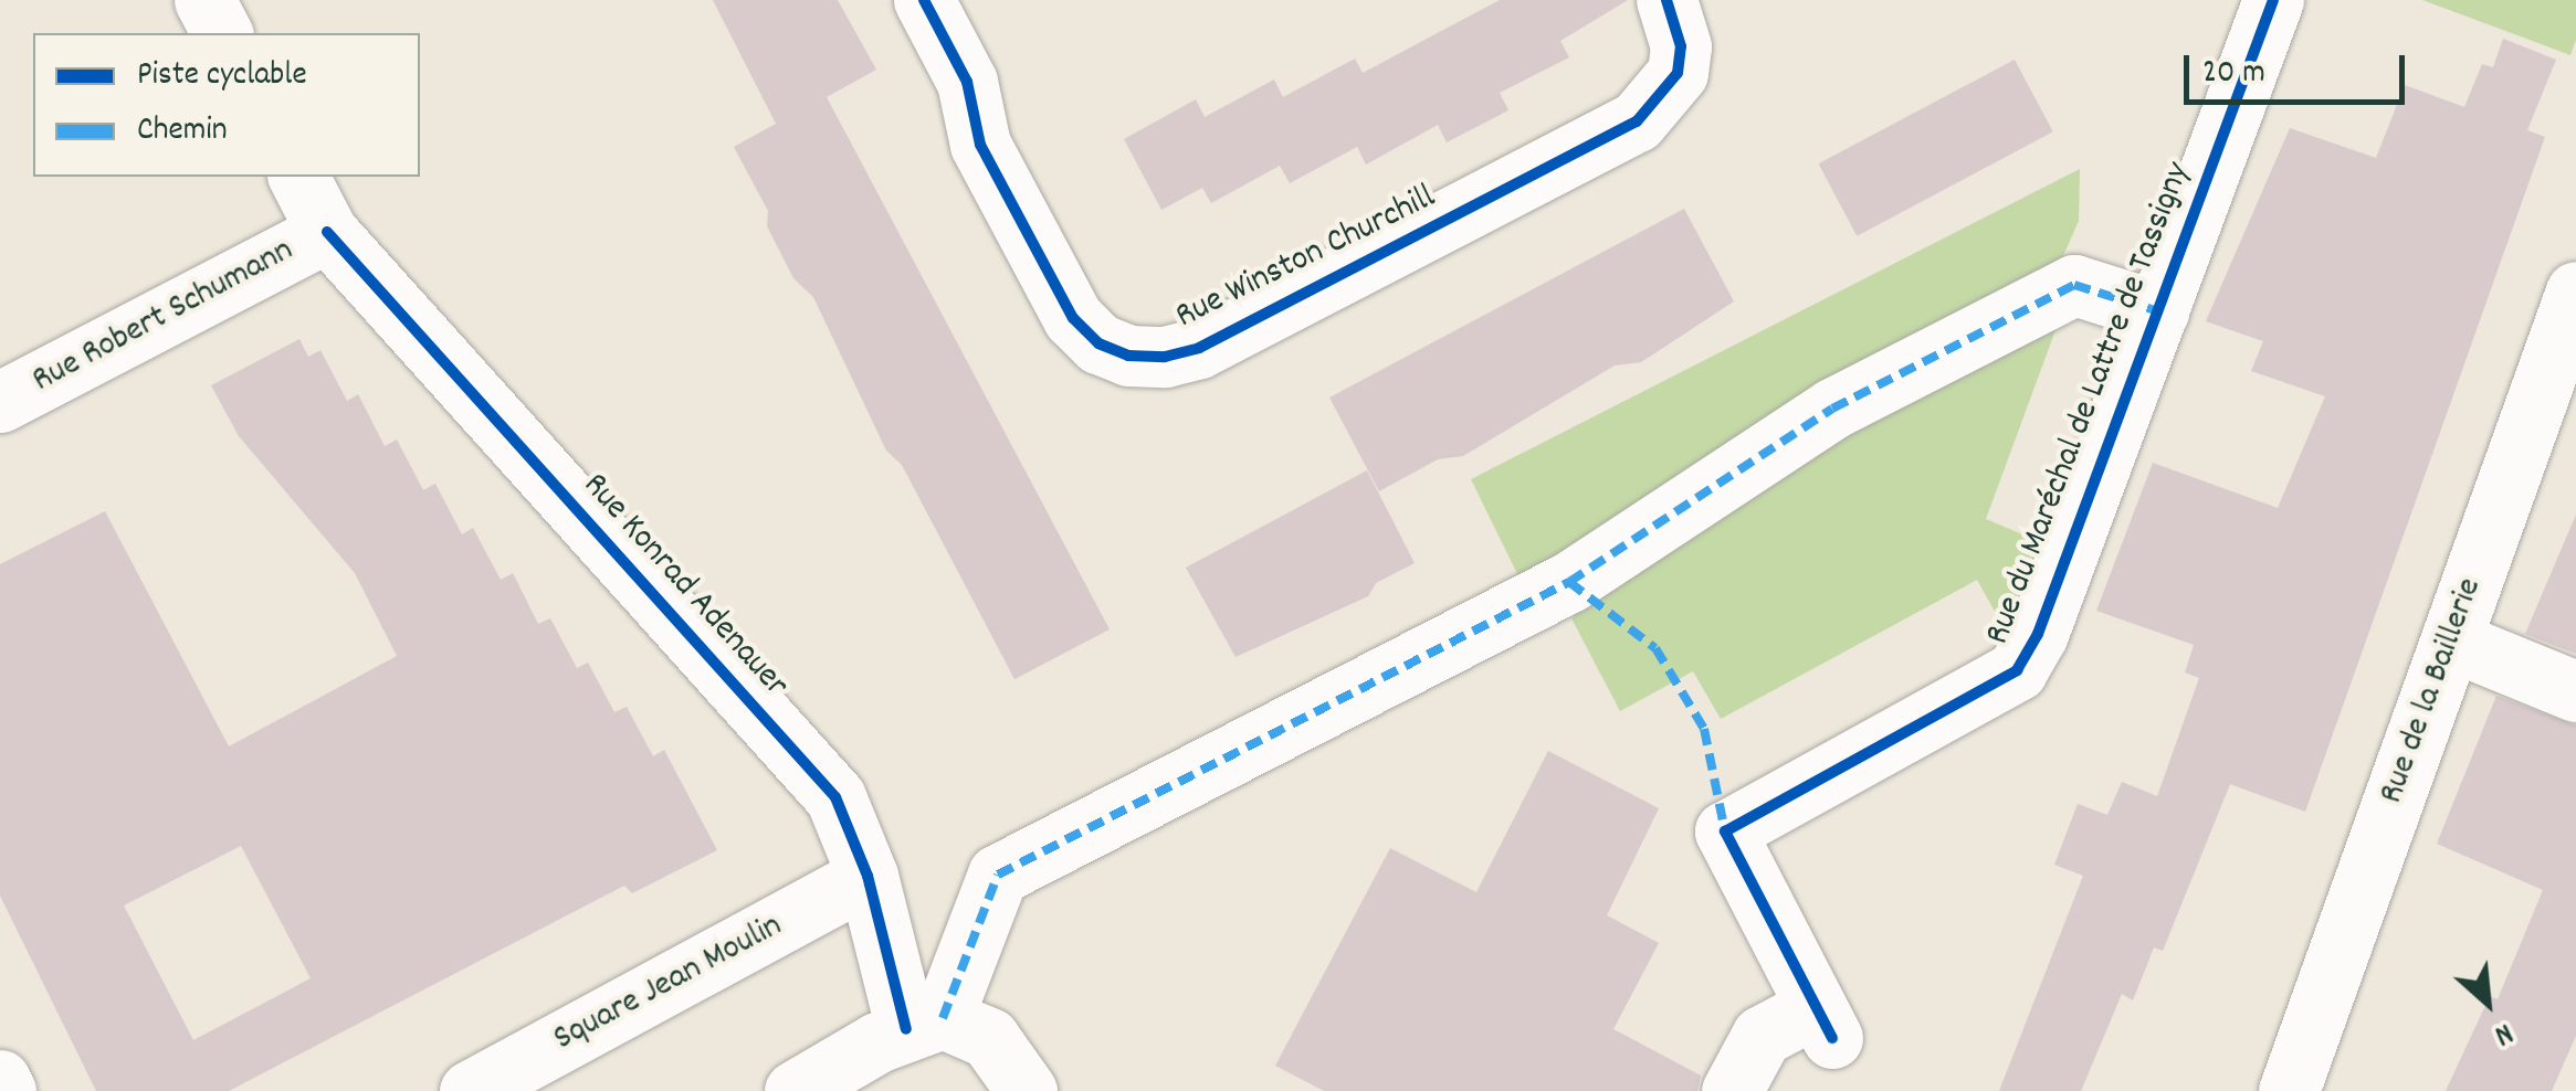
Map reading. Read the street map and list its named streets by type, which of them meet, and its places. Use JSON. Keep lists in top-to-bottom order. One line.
{"streets":{"street":["Rue Winston Churchill","Rue Robert Schumann","Rue du Maréchal de Lattre de Tassigny","Rue Konrad Adenauer","Rue de la Baillerie","Square Jean Moulin"]},"crossings":[["Rue Robert Schumann","Rue Konrad Adenauer"],["Rue Konrad Adenauer","Square Jean Moulin"]],"legend":["Piste cyclable","Chemin"],"scale_bar":"20 m","north":"bottom right"}
